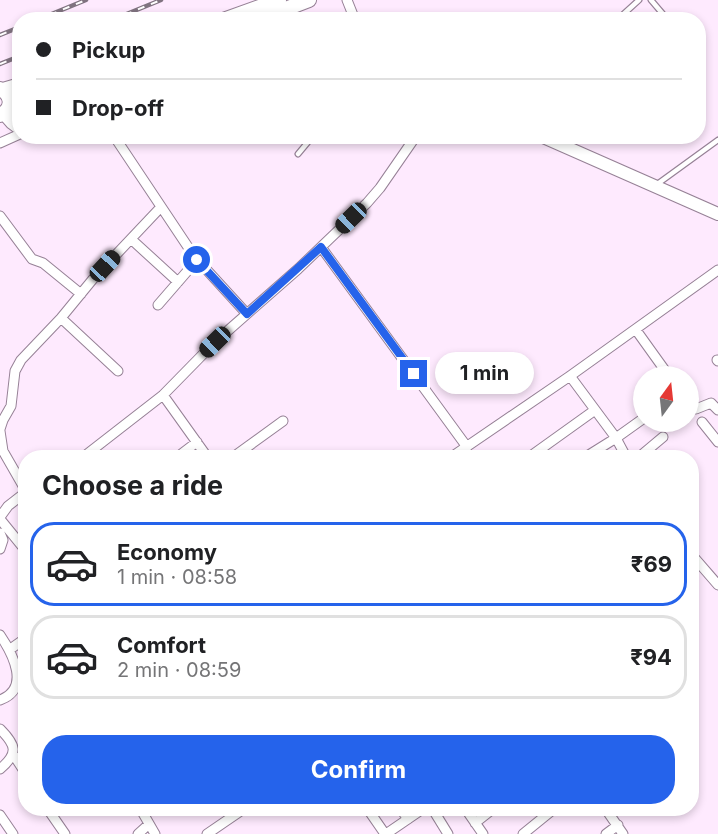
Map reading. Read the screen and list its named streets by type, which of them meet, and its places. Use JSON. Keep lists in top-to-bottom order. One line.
{"north":"top","page":{"banner":["Pickup","Drop-off"],"bubble":"1 min","heading":"Choose a ride","list":[{"name":"Economy","note":"1 min · 08:58","value":"₹69"},{"name":"Comfort","note":"2 min · 08:59","value":"₹94"}],"buttons":"Confirm"}}
